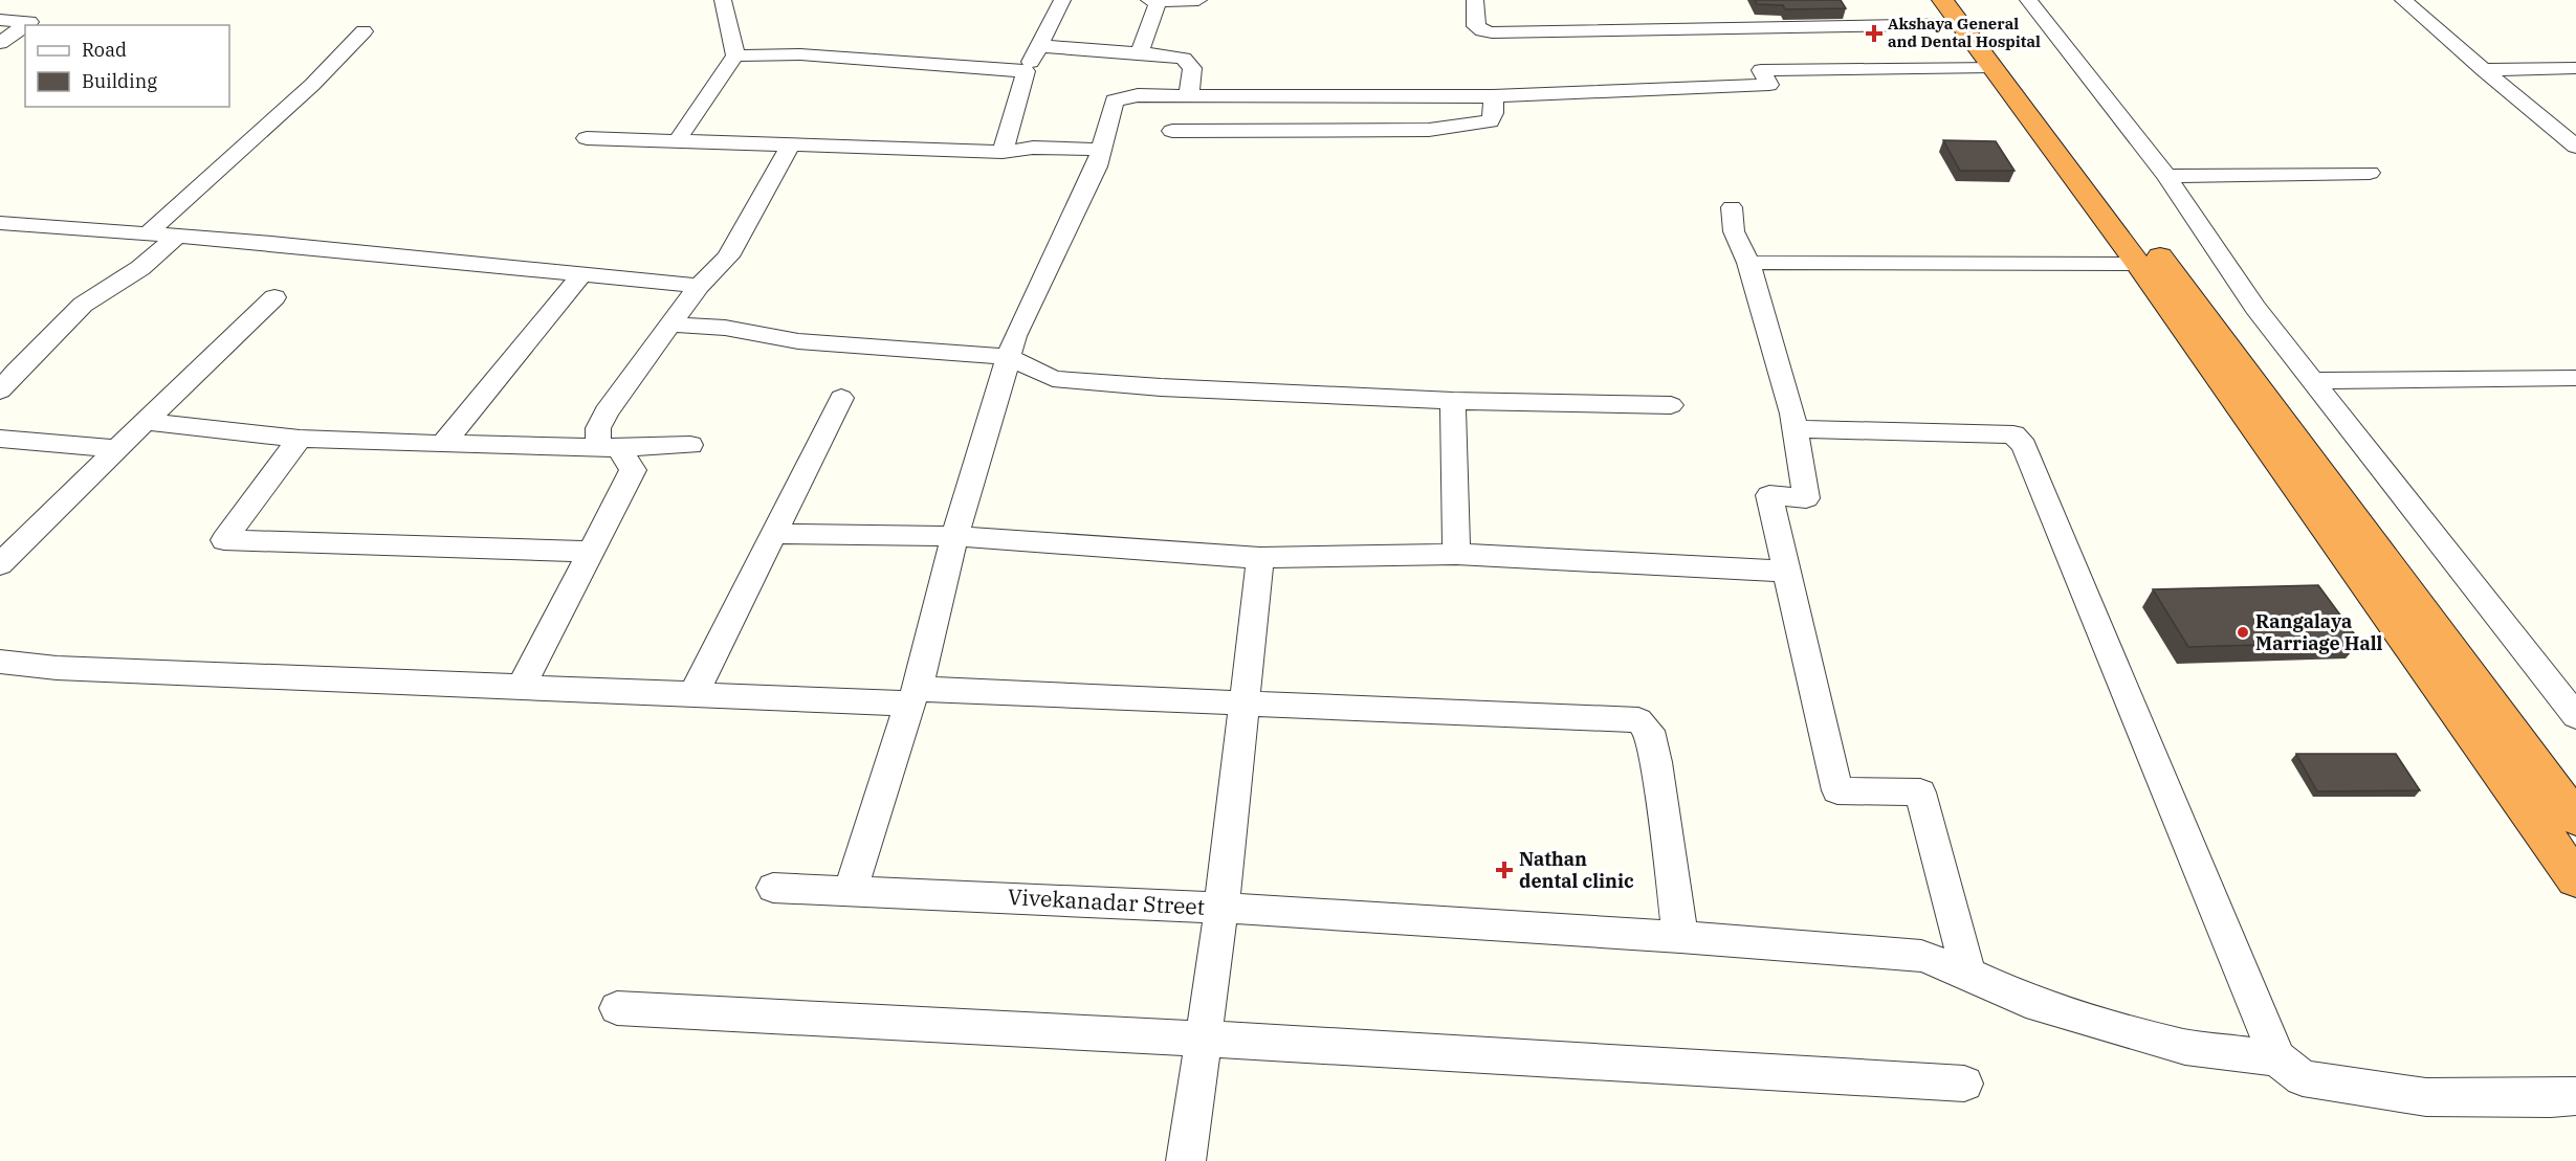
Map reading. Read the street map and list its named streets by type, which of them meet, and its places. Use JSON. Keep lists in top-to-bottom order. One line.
{"streets":{"street":["Vivekanadar Street"]},"places":{"health":["Akshaya General and Dental Hospital","Nathan dental clinic"],"other":["Rangalaya Marriage Hall"]},"legend":["Road","Building"]}
